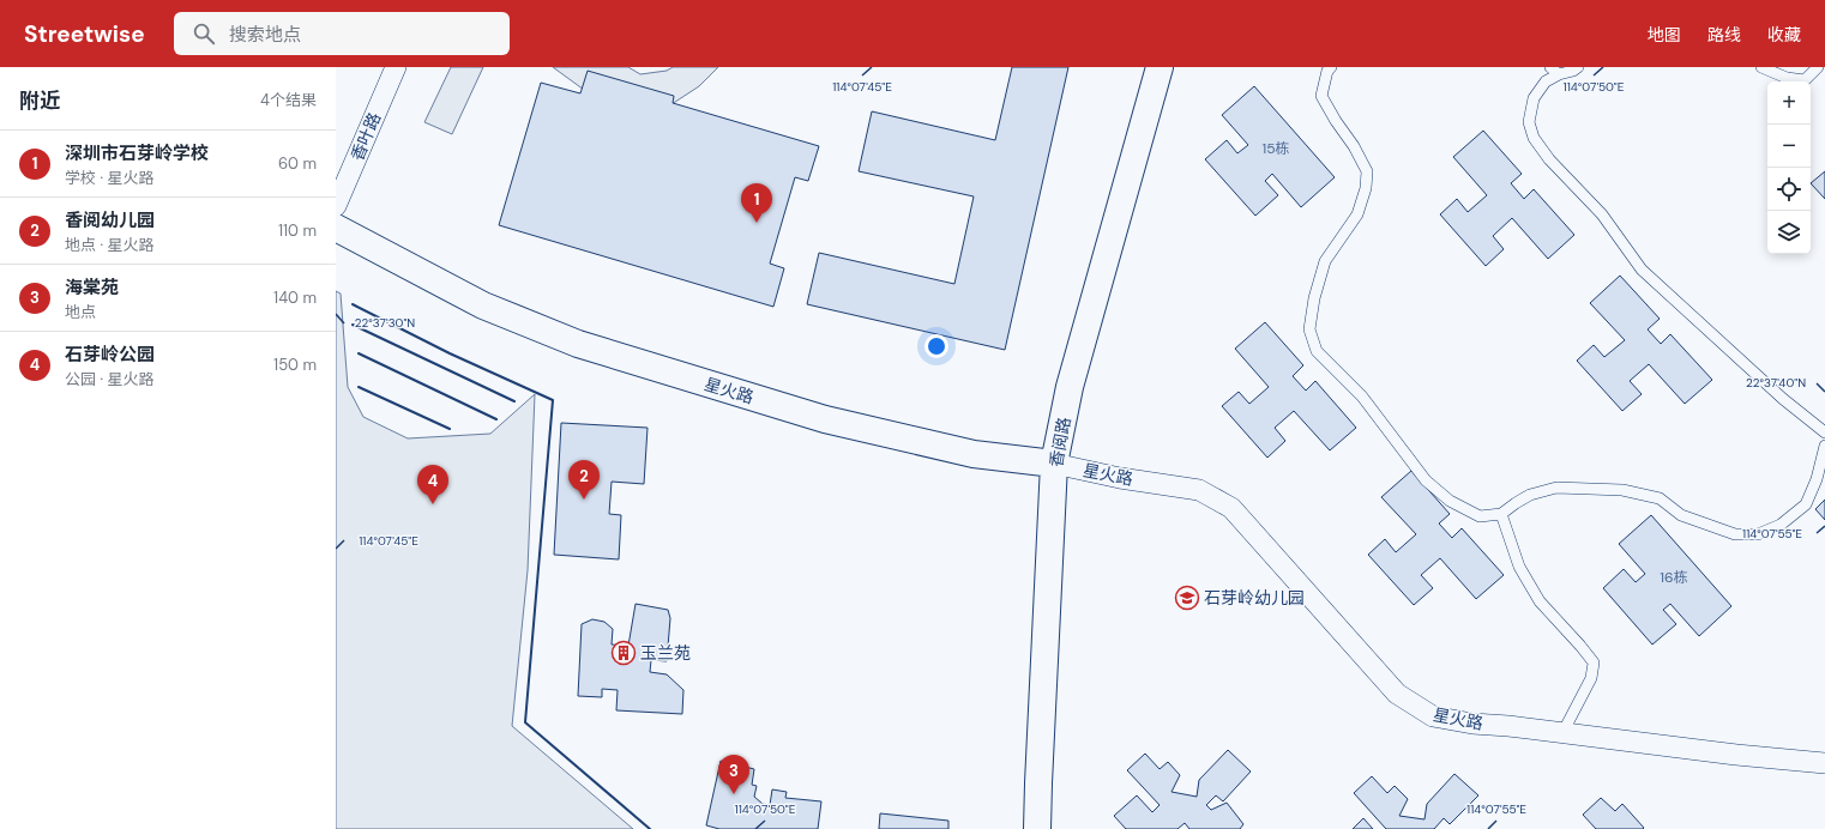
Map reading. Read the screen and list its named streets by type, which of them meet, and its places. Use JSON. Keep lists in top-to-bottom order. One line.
{"streets":{"street":["香叶路","星火路","香阅路"]},"crossings":[["星火路","香阅路"]],"places":{"school or university":["石芽岭幼儿园"],"building":["玉兰苑"]},"house_numbers":["15栋","16栋"],"page":{"header":"Streetwise","search":"搜索地点","nav":["地图","路线","收藏"],"heading":["附近","4个结果"],"map_buttons":["+","−"],"list":[{"mark":"1","name":"深圳市石芽岭学校","note":"学校 · 星火路","value":"60 m"},{"mark":"2","name":"香阅幼儿园","note":"地点 · 星火路","value":"110 m"},{"mark":"3","name":"海棠苑","note":"地点","value":"140 m"},{"mark":"4","name":"石芽岭公园","note":"公园 · 星火路","value":"150 m"}],"pins":["1","2","4","3"]},"coordinates":["114°07'45\"E","114°07'50\"E","22°37'30\"N","22°37'40\"N","114°07'55\"E"]}
